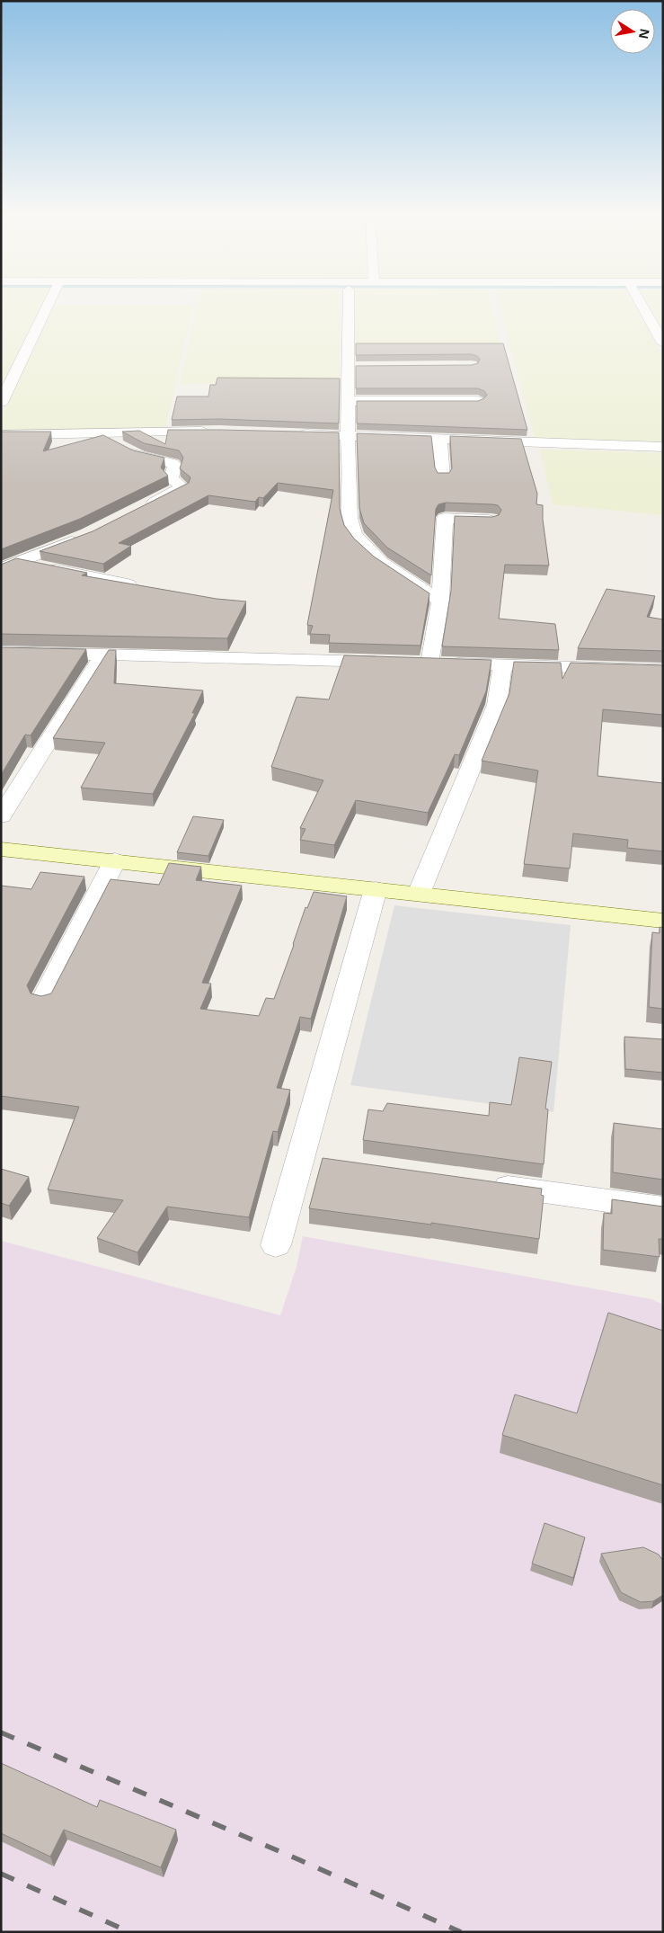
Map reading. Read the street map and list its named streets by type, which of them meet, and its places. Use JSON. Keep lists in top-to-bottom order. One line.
{"north":"right"}
